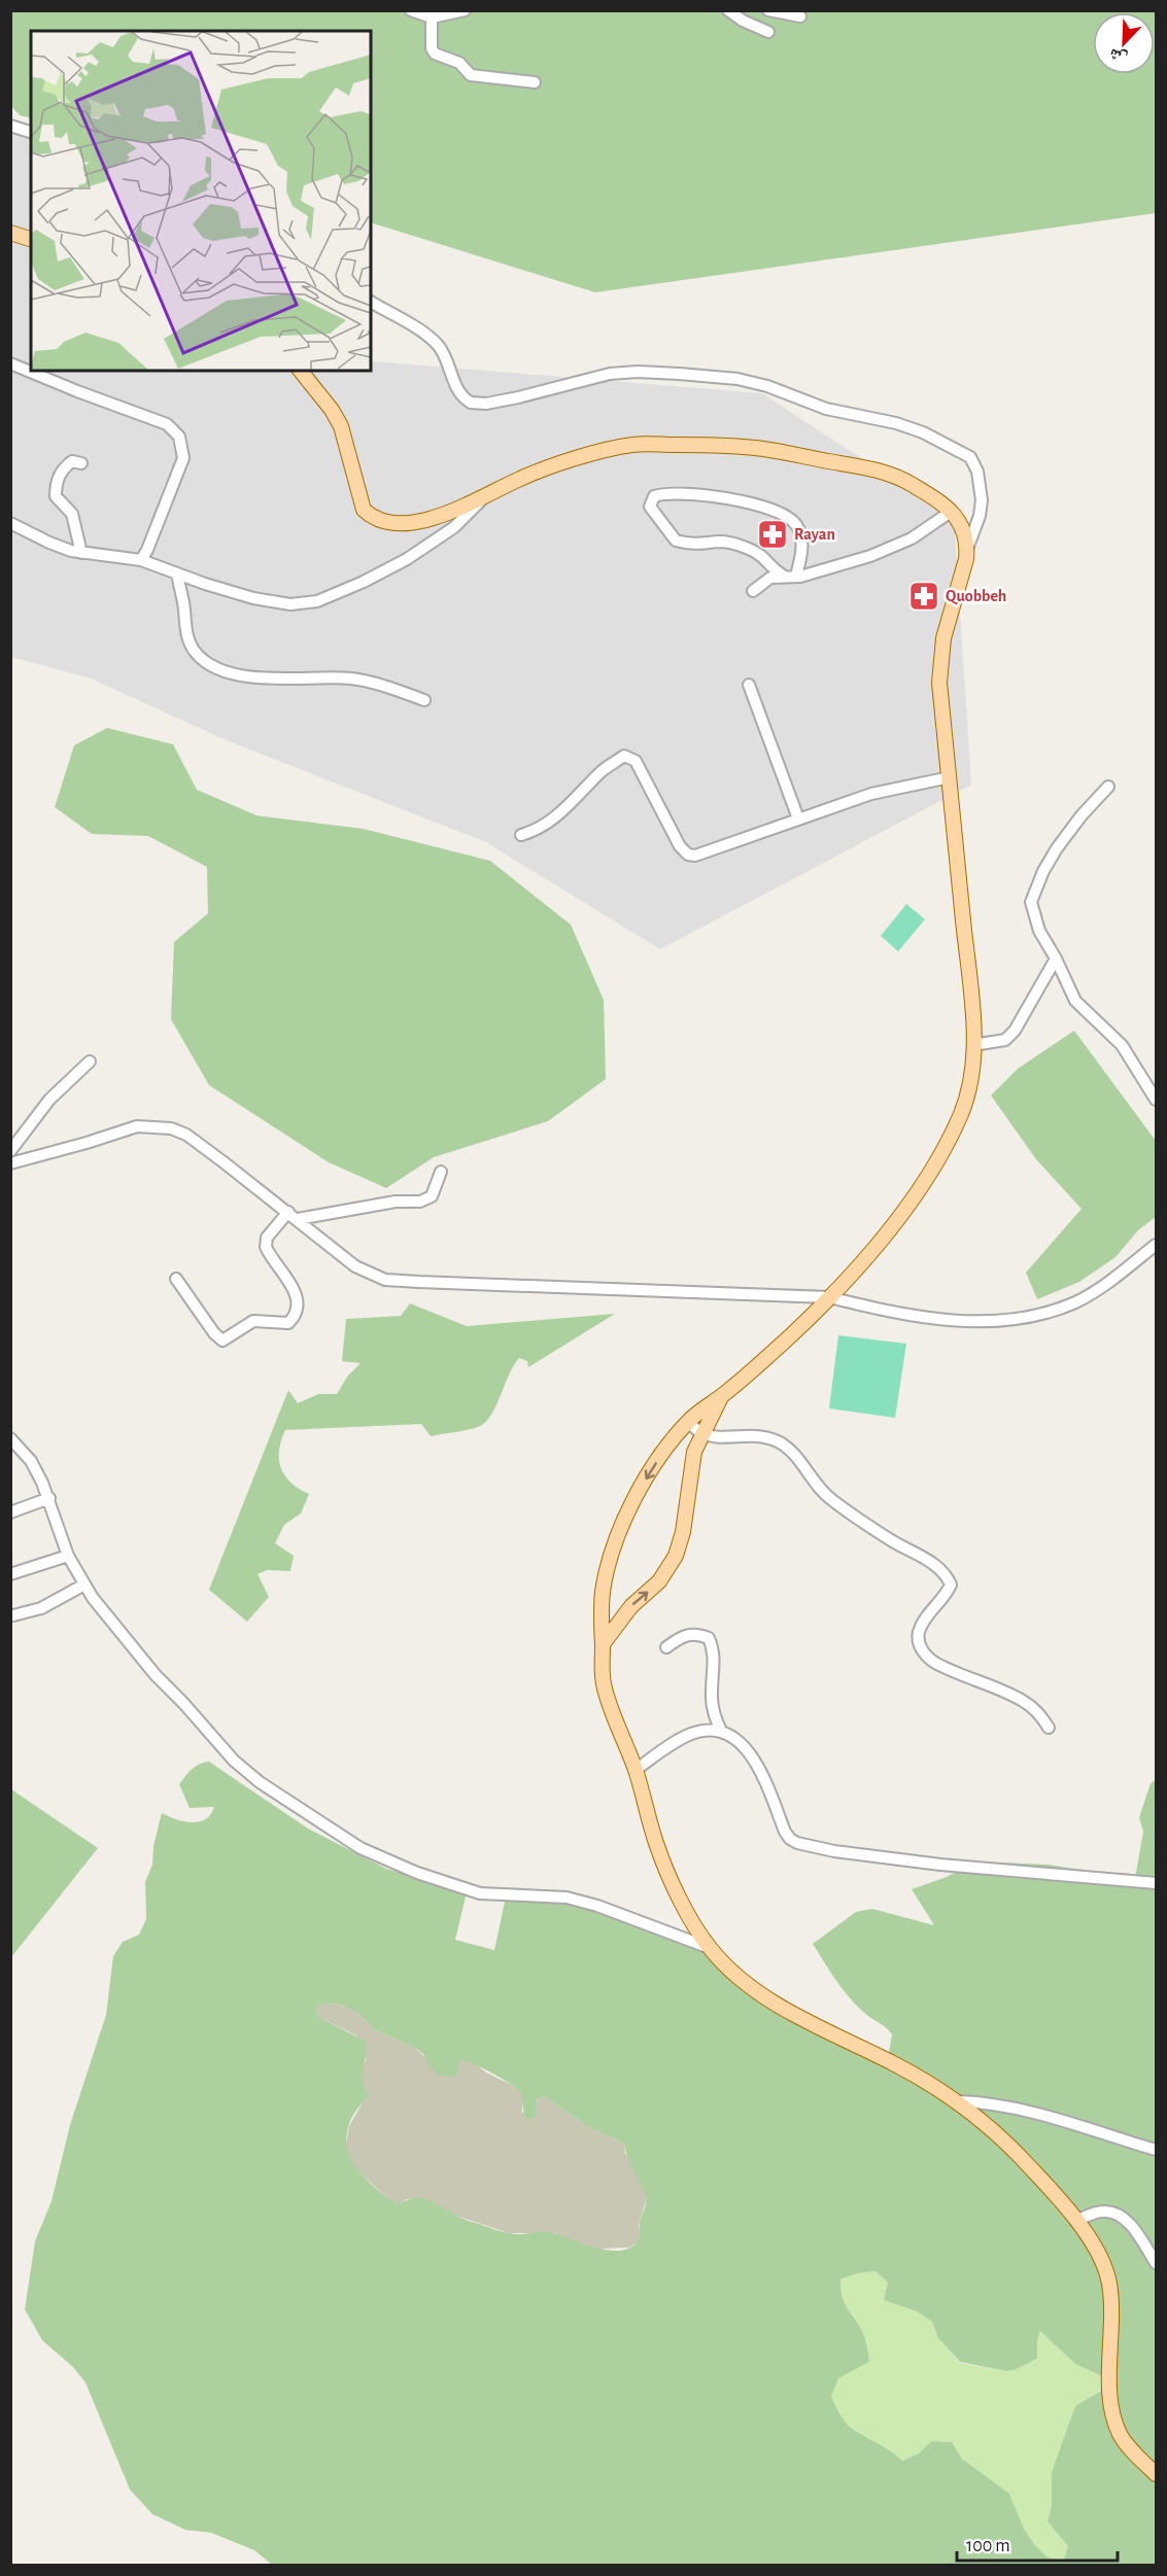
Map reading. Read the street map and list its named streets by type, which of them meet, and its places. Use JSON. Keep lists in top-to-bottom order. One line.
{"places":{"pharmacy":["Rayan","Quobbeh"]},"scale_bar":"100 m","north":"bottom left"}
